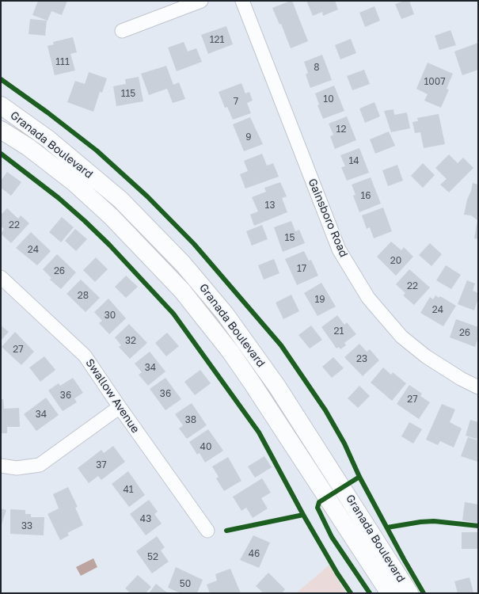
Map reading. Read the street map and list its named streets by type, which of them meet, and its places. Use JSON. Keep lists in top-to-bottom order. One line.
{"streets":{"main road":["Granada Boulevard"],"street":["Gainsboro Road","Swallow Avenue"]},"house_numbers":["121","111","8","1007","115","10","7","12","9","14","16","13","22","15","24","20","17","26","22","28","19","24","30","21","26","32","27","23","34","36","36","27","34","38","40","37","41","43","33","46","52","50"]}
